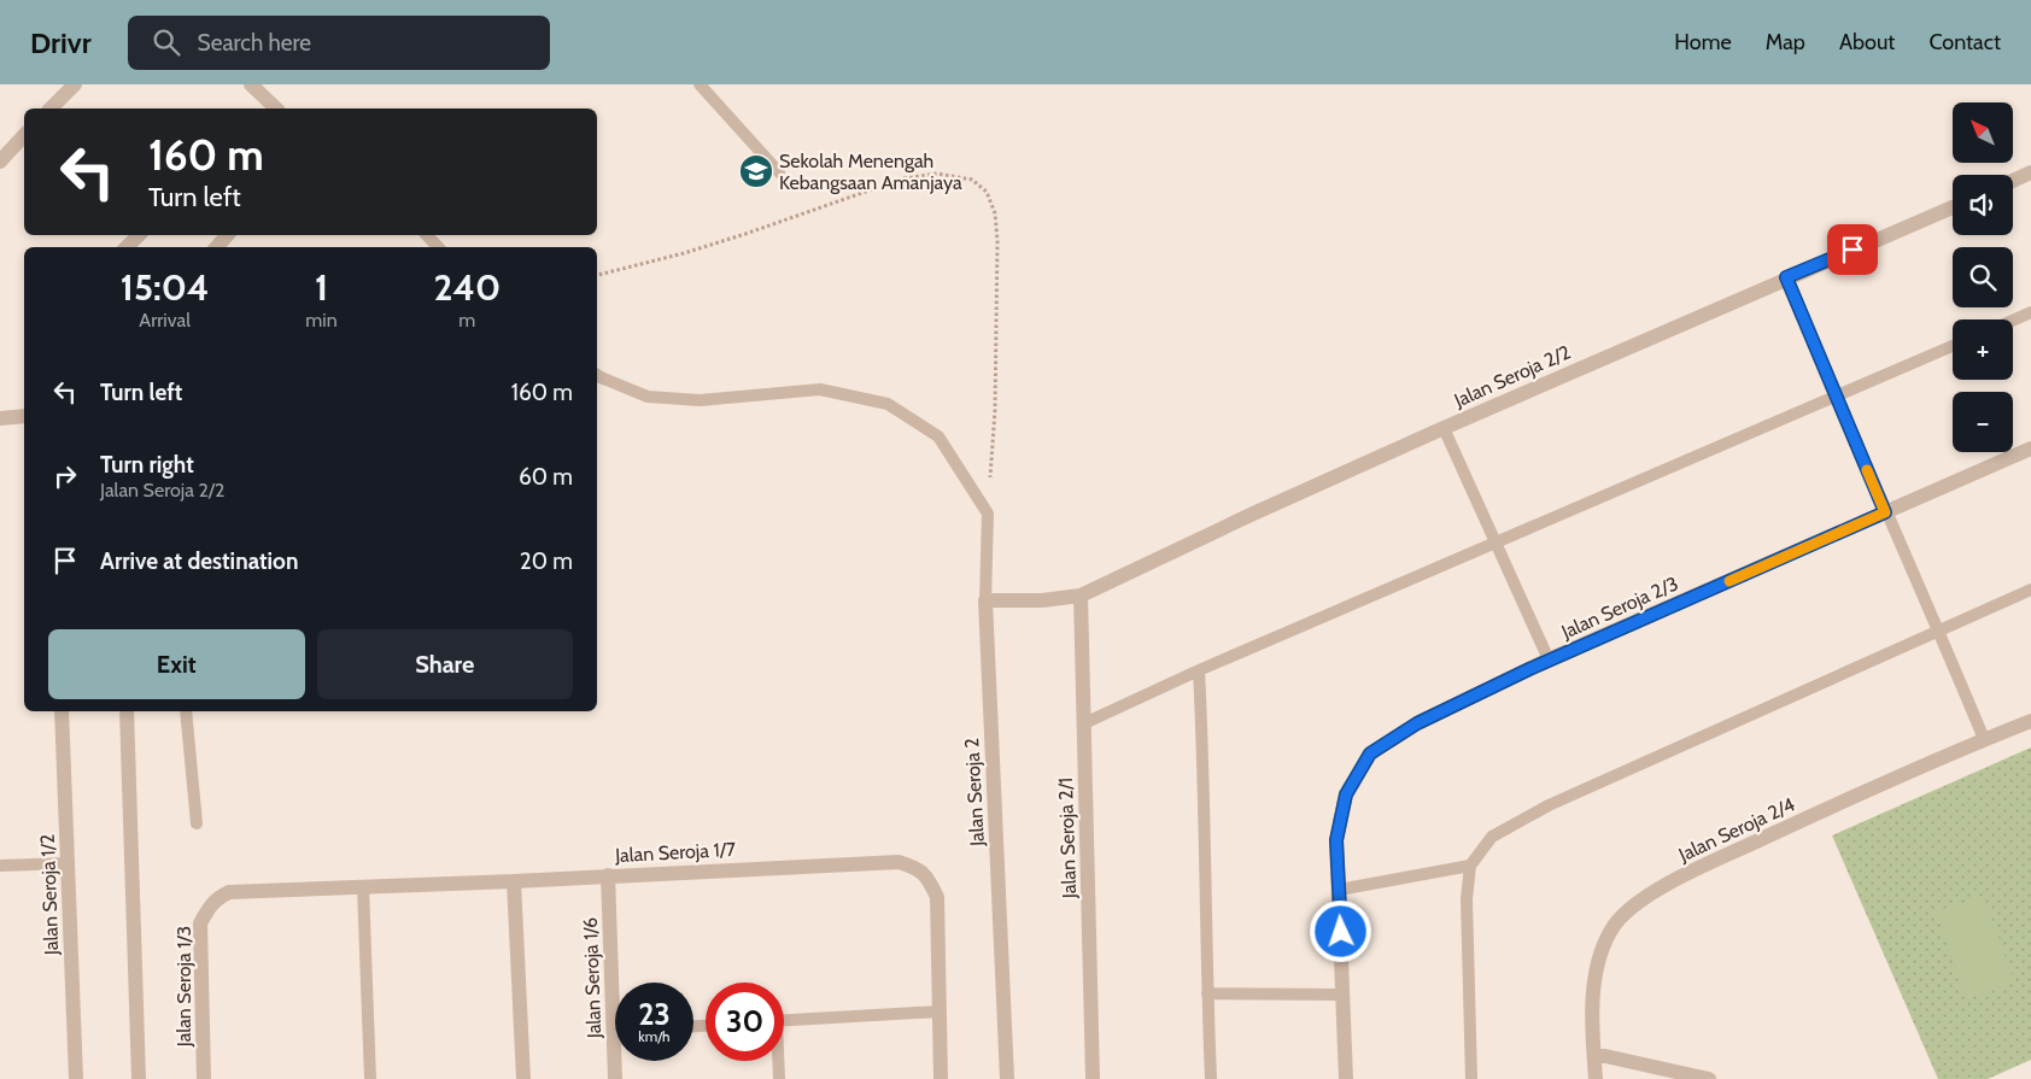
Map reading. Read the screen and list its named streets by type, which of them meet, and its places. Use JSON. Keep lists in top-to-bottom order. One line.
{"streets":{"street":["Jalan Seroja 2/2","Jalan Seroja 2/3","Jalan Seroja 2","Jalan Seroja 2/4","Jalan Seroja 2/1","Jalan Seroja 1/7","Jalan Seroja 1/2","Jalan Seroja 1/6","Jalan Seroja 1/3"]},"crossings":[["Jalan Seroja 2/2","Jalan Seroja 2/1"],["Jalan Seroja 1/7","Jalan Seroja 1/6"],["Jalan Seroja 1/7","Jalan Seroja 1/3"]],"places":{"school or university":["Sekolah Menengah Kebangsaan Amanjaya"]},"north":"top left","page":{"header":"Drivr","search":"Search here","nav":["Home","Map","About","Contact"],"map_buttons":["+","−"],"turn":["160 m","Turn left"],"eta":["15:04","Arrival","1","min","240","m"],"list":[{"name":"Turn left","value":"160 m"},{"name":"Turn right","note":"Jalan Seroja 2/2","value":"60 m"},{"name":"Arrive at destination","value":"20 m"}],"buttons":["Exit","Share"],"speed":"23 km/h","limit":"30"}}
